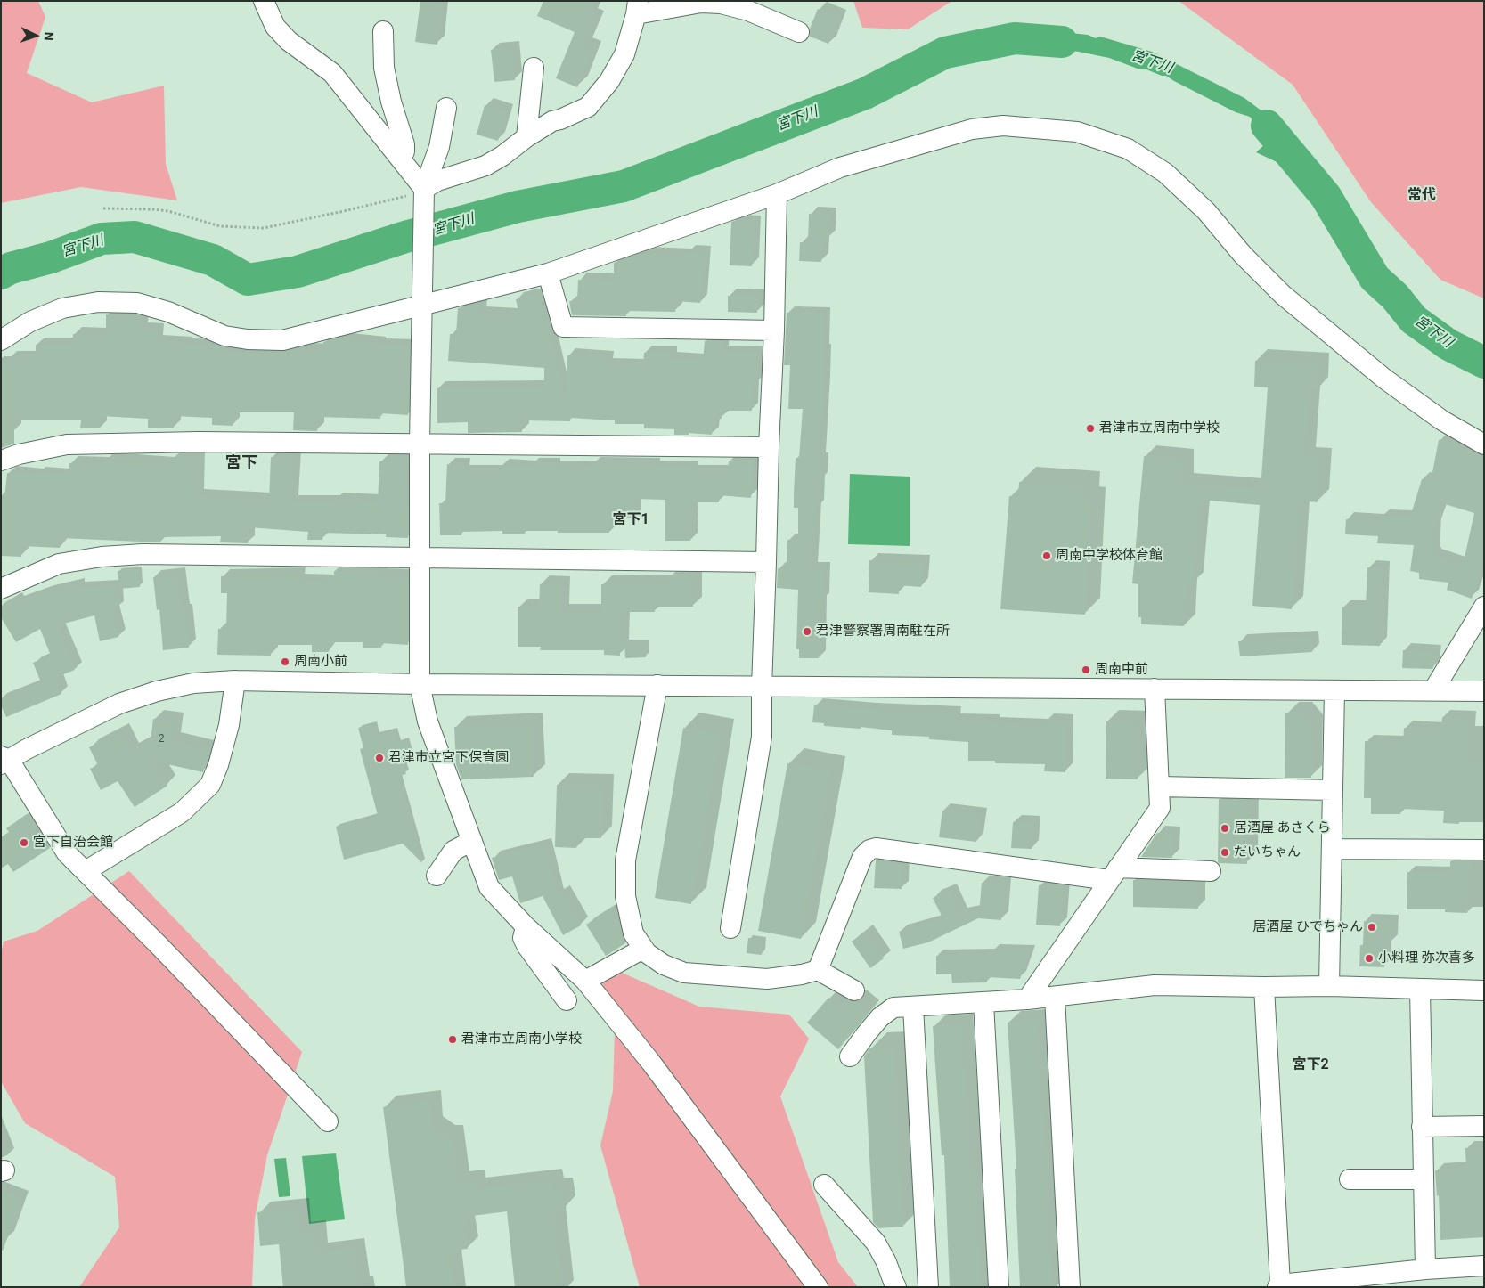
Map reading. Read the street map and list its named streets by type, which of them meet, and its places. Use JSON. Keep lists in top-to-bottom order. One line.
{"districts":["常代","宮下","宮下1","宮下2"],"water":["宮下川"],"places":["君津市立周南中学校","周南中学校体育館","君津警察署周南駐在所","周南小前","周南中前","君津市立宮下保育園","居酒屋 あさくら","宮下自治会館","だいちゃん","居酒屋 ひでちゃん","小料理 弥次喜多","君津市立周南小学校"],"house_numbers":["2"],"north":"right"}
